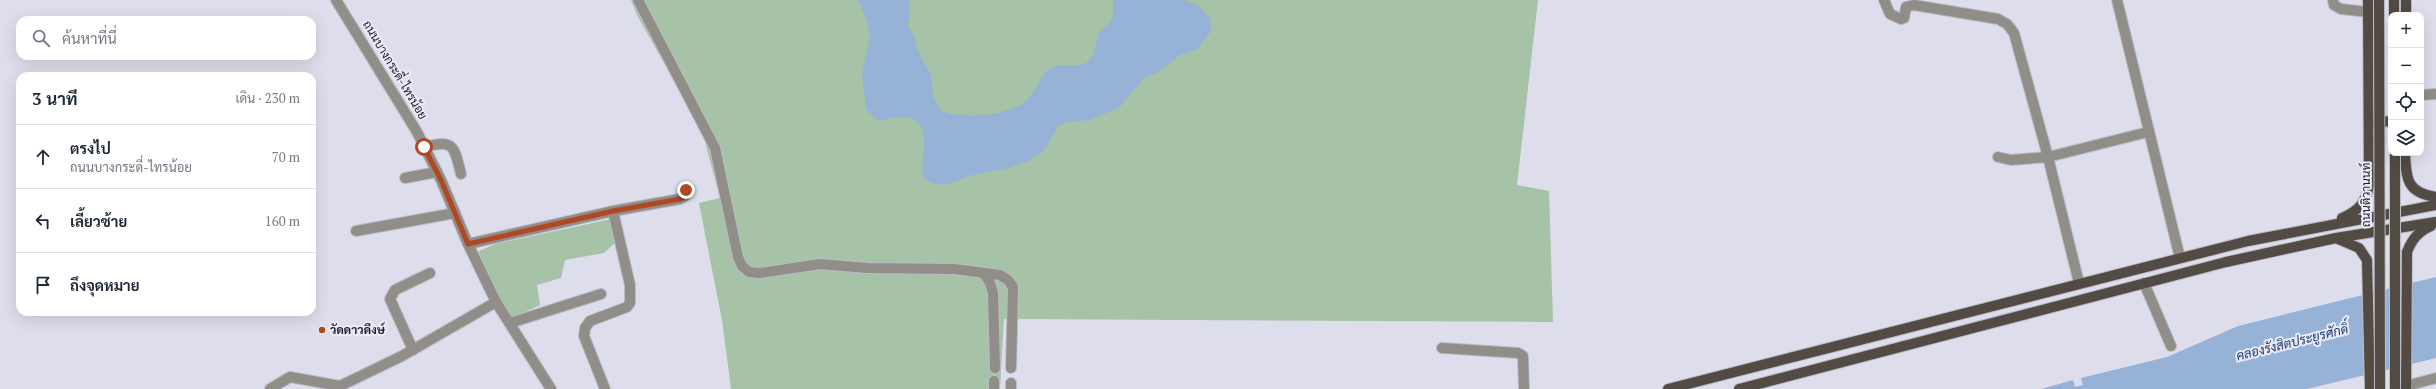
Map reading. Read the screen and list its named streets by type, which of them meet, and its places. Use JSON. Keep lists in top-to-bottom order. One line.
{"streets":{"main road":["ถนนติวานนท์"],"street":["ถนนบางกระดี่-ไทรน้อย"]},"water":["คลองรังสิตประยูรศักดิ์"],"places":["วัดดาวดึงษ์"],"page":{"map_buttons":["+","−"],"search":"ค้นหาที่นี่","heading":["3 นาที","เดิน · 230 m"],"list":[["ตรงไป","ถนนบางกระดี่-ไทรน้อย","70 m"],["เลี้ยวซ้าย","160 m"],"ถึงจุดหมาย"]}}
